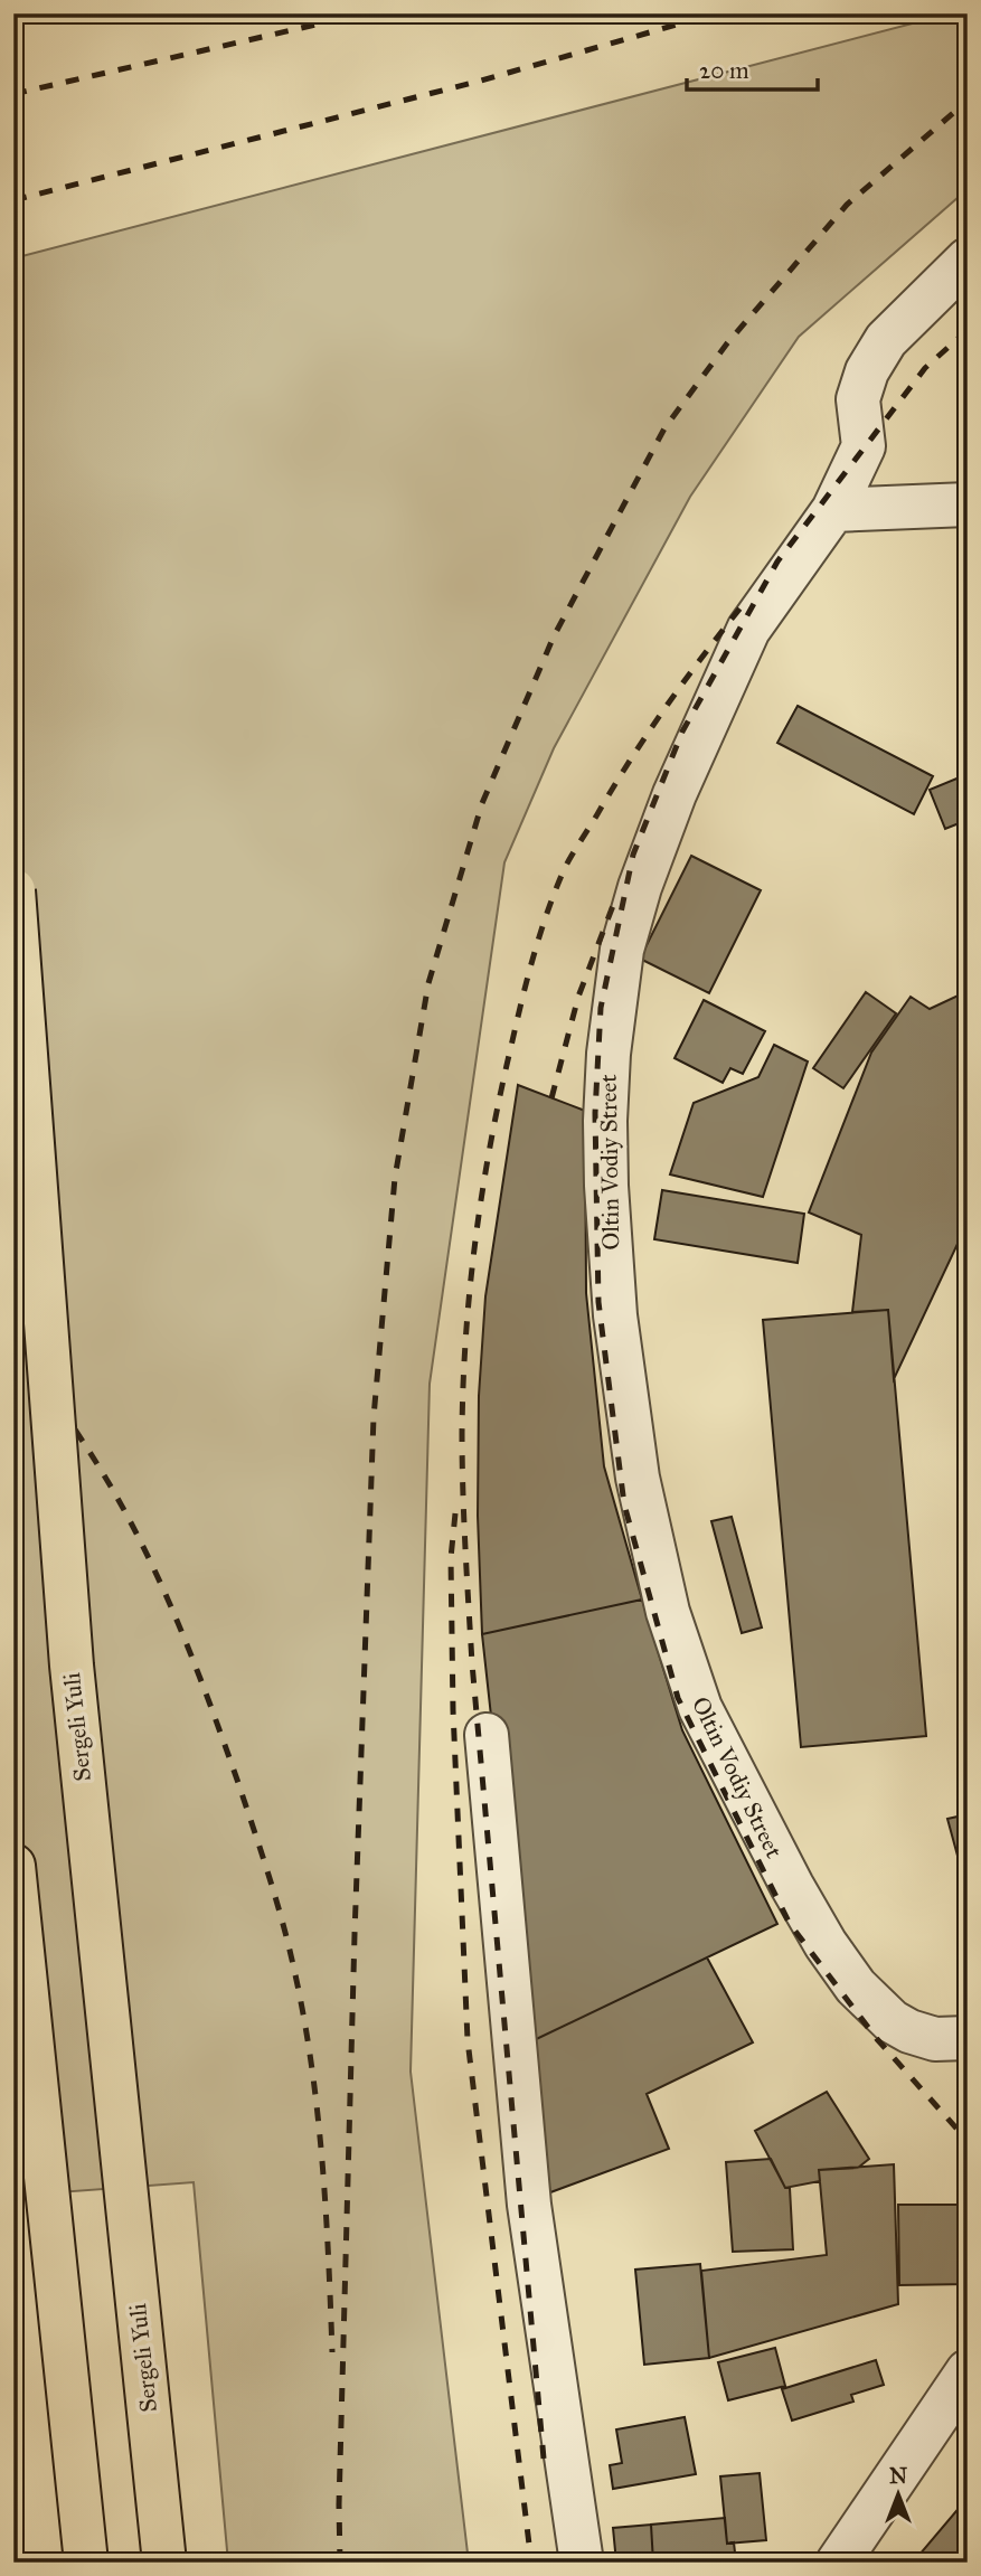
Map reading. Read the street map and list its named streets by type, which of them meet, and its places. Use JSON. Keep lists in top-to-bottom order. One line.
{"streets":{"main road":["Sergeli Yuli"],"street":["Oltin Vodiy Street"]},"scale_bar":"20 m","north":"top"}
